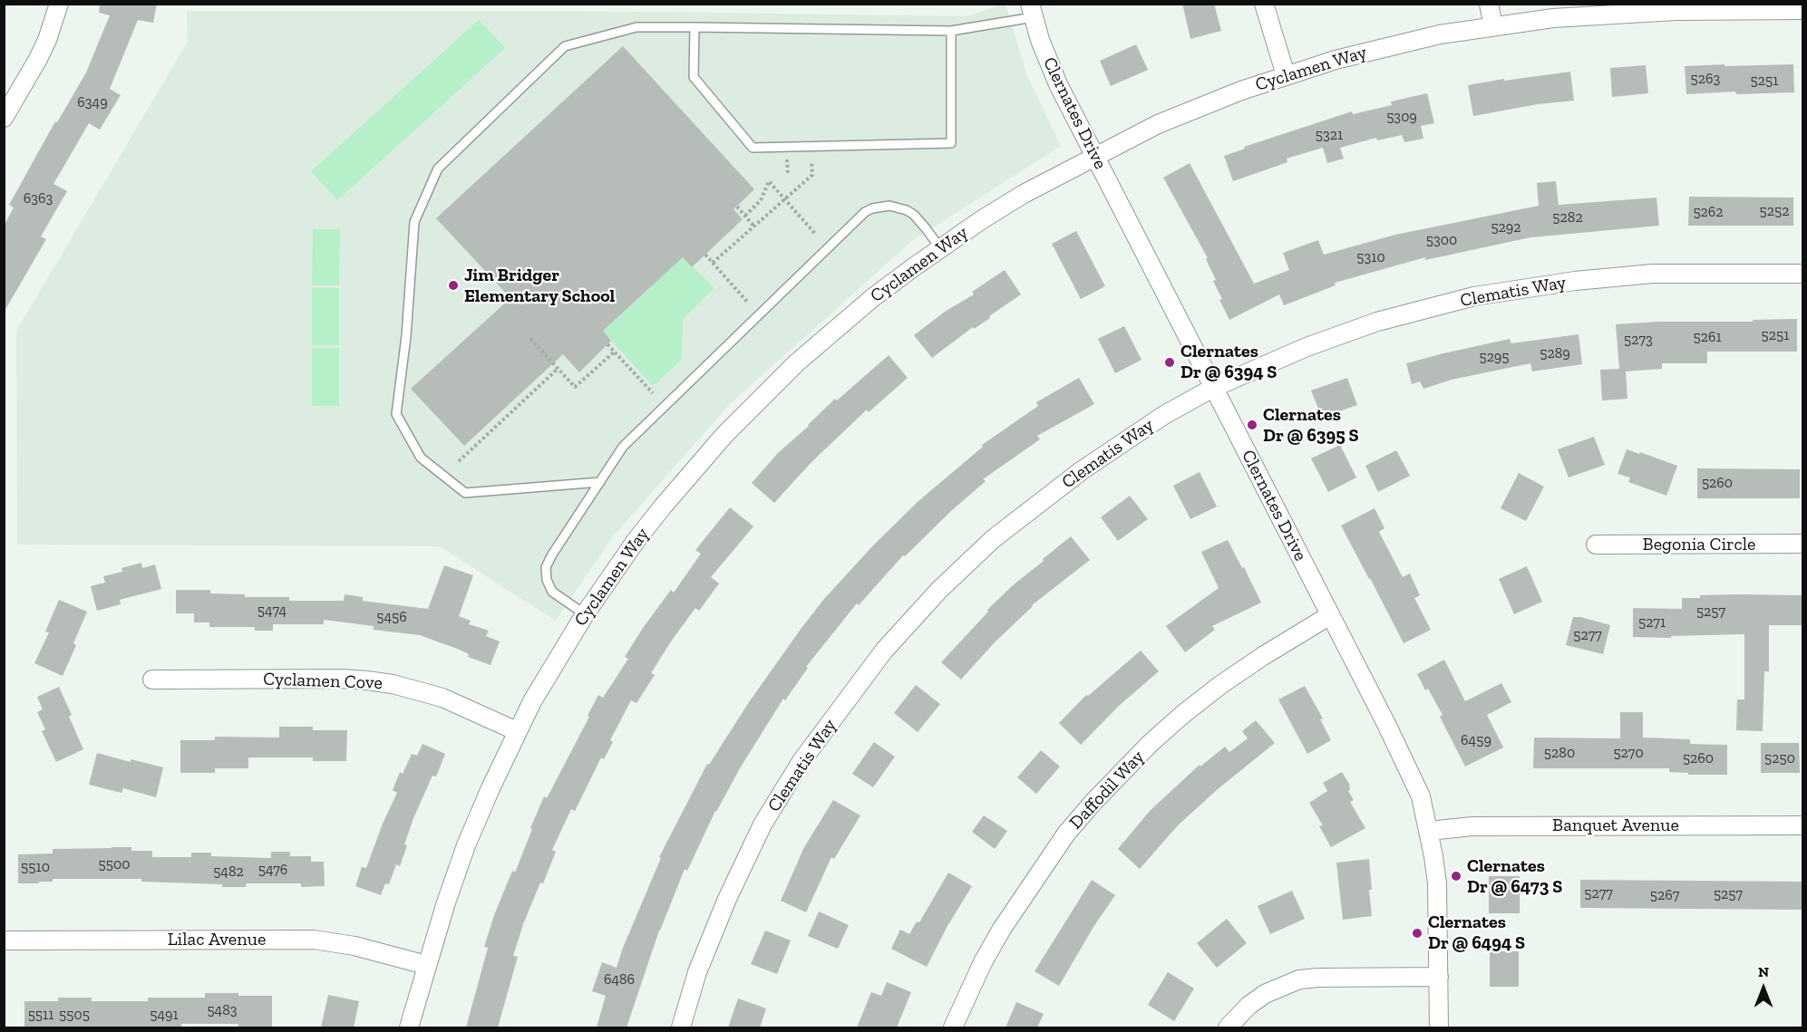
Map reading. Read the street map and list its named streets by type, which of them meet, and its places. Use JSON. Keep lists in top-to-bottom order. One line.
{"streets":{"street":["Cyclamen Way","Clernates Drive","Clematis Way","Begonia Circle","Cyclamen Cove","Daffodil Way","Banquet Avenue","Lilac Avenue"]},"crossings":[["Cyclamen Way","Clernates Drive"],["Cyclamen Way","Cyclamen Cove"],["Cyclamen Way","Lilac Avenue"],["Clernates Drive","Clematis Way"],["Clernates Drive","Daffodil Way"],["Clernates Drive","Banquet Avenue"]],"places":["Jim Bridger Elementary School","Clernates Dr @ 6394 S","Clernates Dr @ 6395 S","Clernates Dr @ 6473 S","Clernates Dr @ 6494 S"],"house_numbers":["5263","5251","6349","5309","5321","6363","5252","5262","5282","5292","5300","5310","5251","5261","5273","5289","5295","5260","5474","5257","5456","5271","5277","6459","5280","5270","5260","5250","5500","5510","5476","5482","5277","5257","5267","6486","5483","5511","5505","5491"],"north":"top"}
